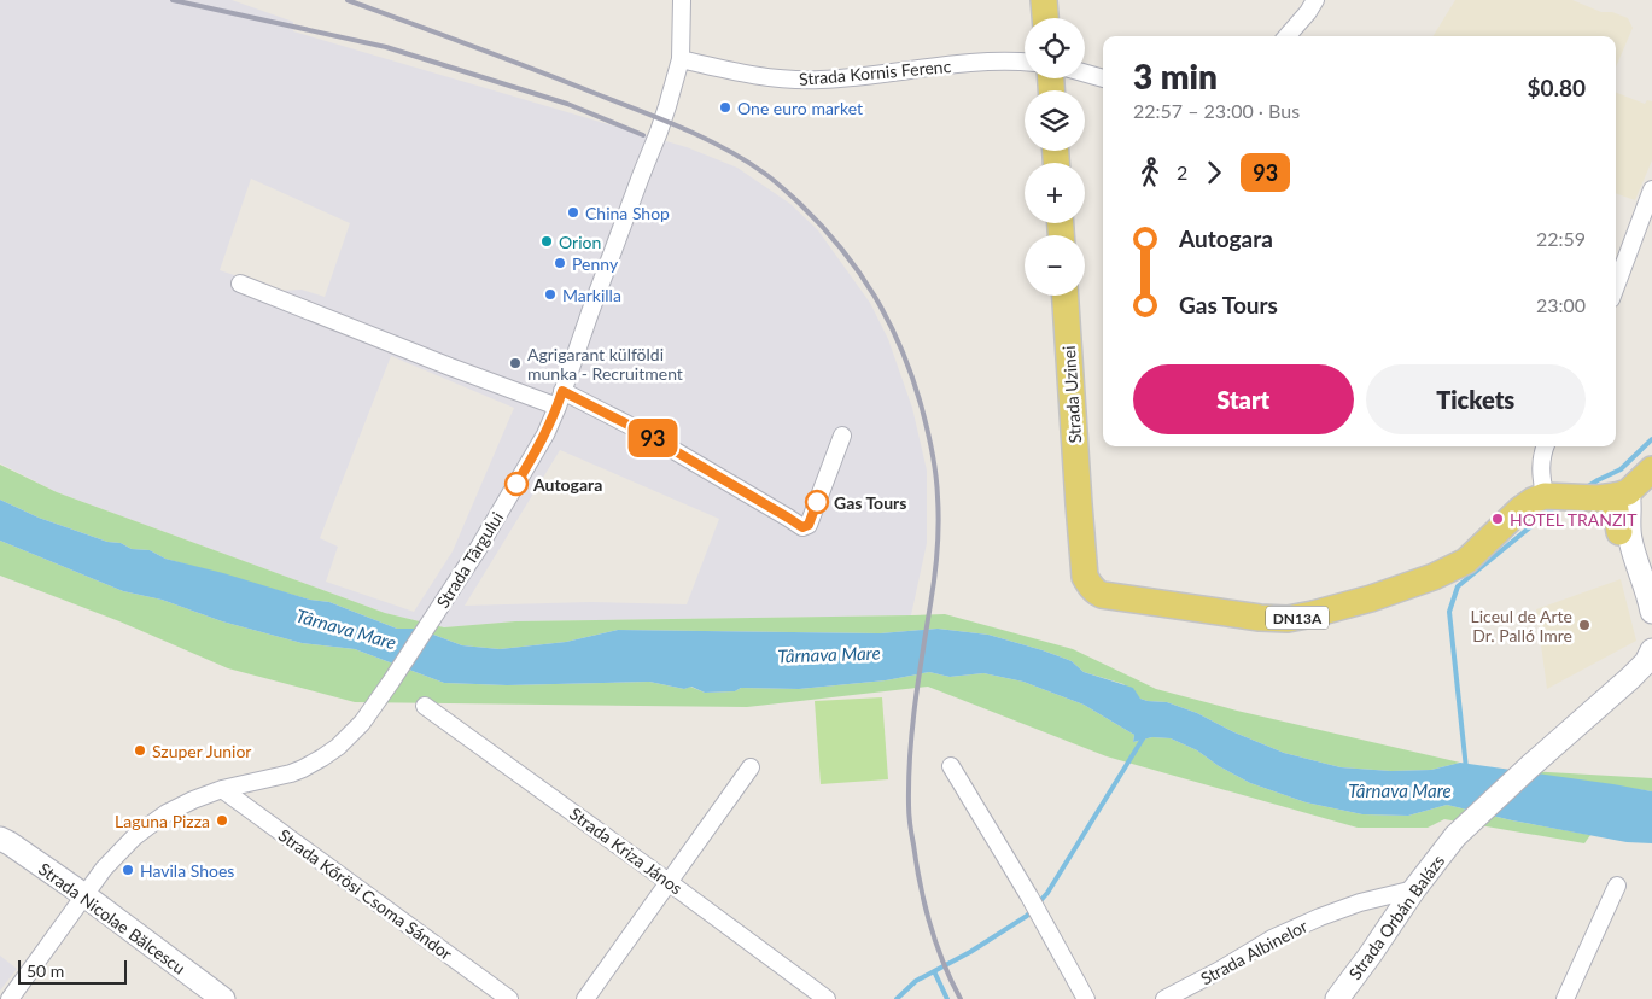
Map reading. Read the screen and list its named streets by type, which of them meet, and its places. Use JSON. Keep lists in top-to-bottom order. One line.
{"streets":{"main road":["Strada Uzinei","DN13A","Strada Orbán Balázs","Strada Nicolae Bălcescu"],"street":["Strada Kornis Ferenc","Strada Târgului","Strada Kriza János","Strada Kőrösi Csoma Sándor","Strada Albinelor"]},"crossings":[["Strada Kornis Ferenc","Strada Târgului"],["Strada Uzinei","DN13A"],["Strada Târgului","Strada Kőrösi Csoma Sándor"],["Strada Târgului","Strada Nicolae Bălcescu"],["Strada Orbán Balázs","Strada Albinelor"]],"water":["Târnava Mare"],"places":["One euro market","China Shop","Orion","Penny","Markilla","Agrigarant külföldi munka - Recruitment","Autogara","Gas Tours","HOTEL TRANZIT","Liceul de Arte Dr. Palló Imre","Szuper Junior","Laguna Pizza","Havila Shoes"],"lines":["bus line 93"],"scale_bar":"50 m","page":{"on_map":"93","map_buttons":["+","−"],"heading":["3 min","22:57 – 23:00 · Bus","$0.80"],"legs":["2","93"],"list":[{"name":"Autogara","value":"22:59"},{"name":"Gas Tours","value":"23:00"}],"buttons":["Start","Tickets"],"scale":"50 m"}}
